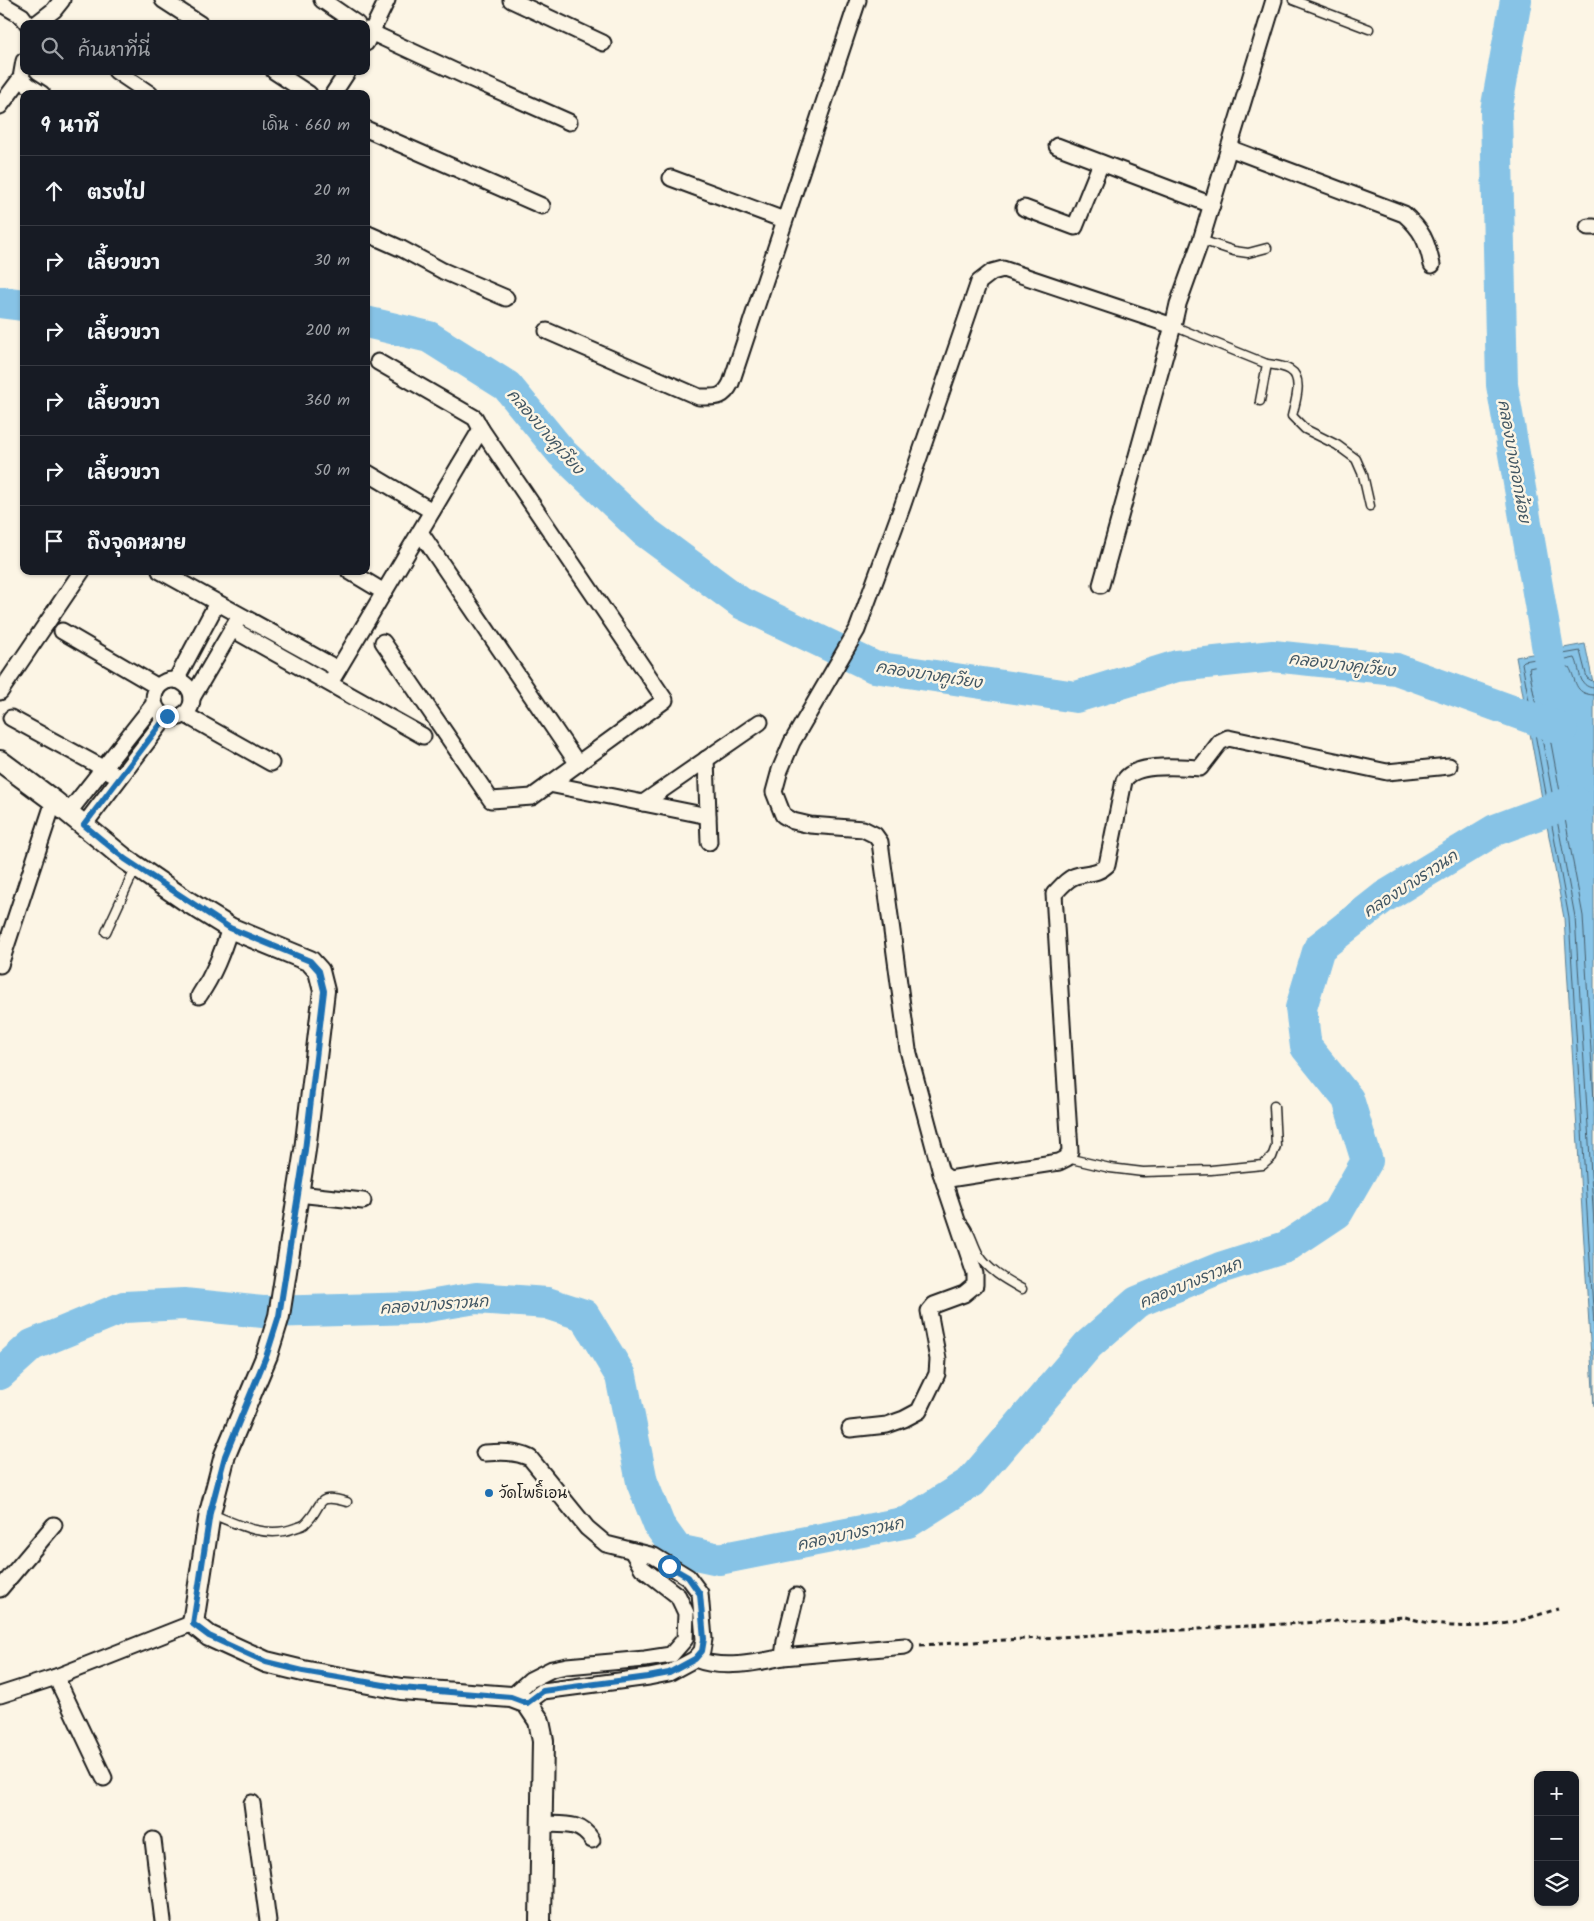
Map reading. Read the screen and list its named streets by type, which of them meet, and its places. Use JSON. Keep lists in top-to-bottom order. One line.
{"water":["คลองบางคูเวียง","คลองบางกอกน้อย","คลองบางราวนก"],"places":["วัดโพธิ์เอน"],"page":{"search":"ค้นหาที่นี่","heading":["9 นาที","เดิน · 660 m"],"list":[["ตรงไป","20 m"],["เลี้ยวขวา","30 m"],["เลี้ยวขวา","200 m"],["เลี้ยวขวา","360 m"],["เลี้ยวขวา","50 m"],"ถึงจุดหมาย"],"map_buttons":["+","−"]}}
